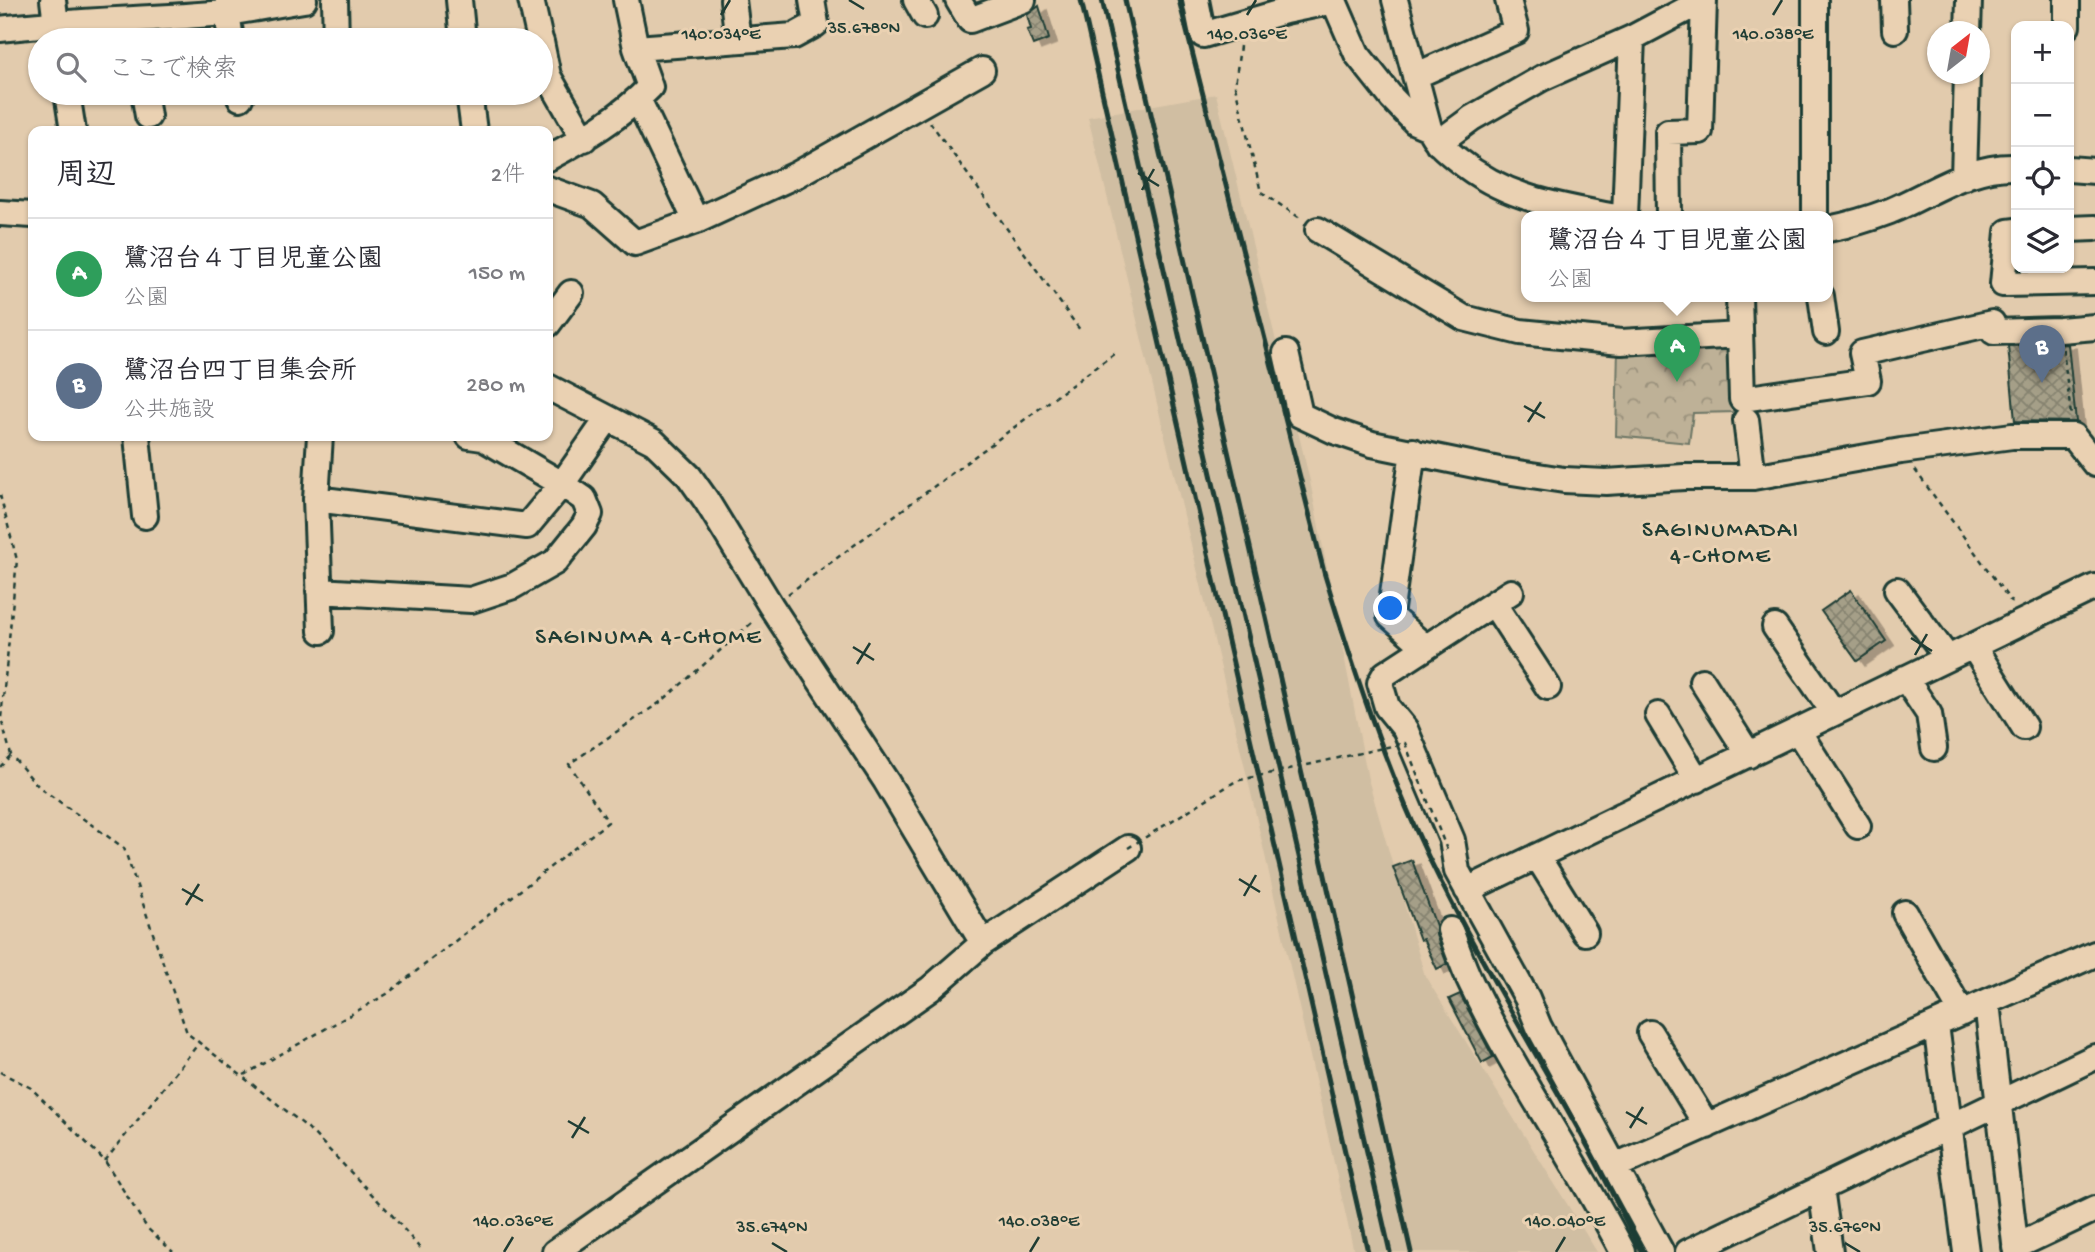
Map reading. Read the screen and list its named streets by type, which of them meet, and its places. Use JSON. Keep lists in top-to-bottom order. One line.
{"districts":["SAGINUMADAI 4-CHOME","SAGINUMA 4-CHOME"],"north":"top right","page":{"map_buttons":["+","−"],"search":"ここで検索","heading":["周辺","2件"],"popup":["鷺沼台４丁目児童公園","公園"],"list":[{"mark":"A","name":"鷺沼台４丁目児童公園","note":"公園","value":"150 m"},{"mark":"B","name":"鷺沼台四丁目集会所","note":"公共施設","value":"280 m"}],"pins":["A","B"]},"coordinates":["35.678°N","140.036°E","140.038°E","140.034°E","140.040°E","35.674°N","35.676°N"]}
